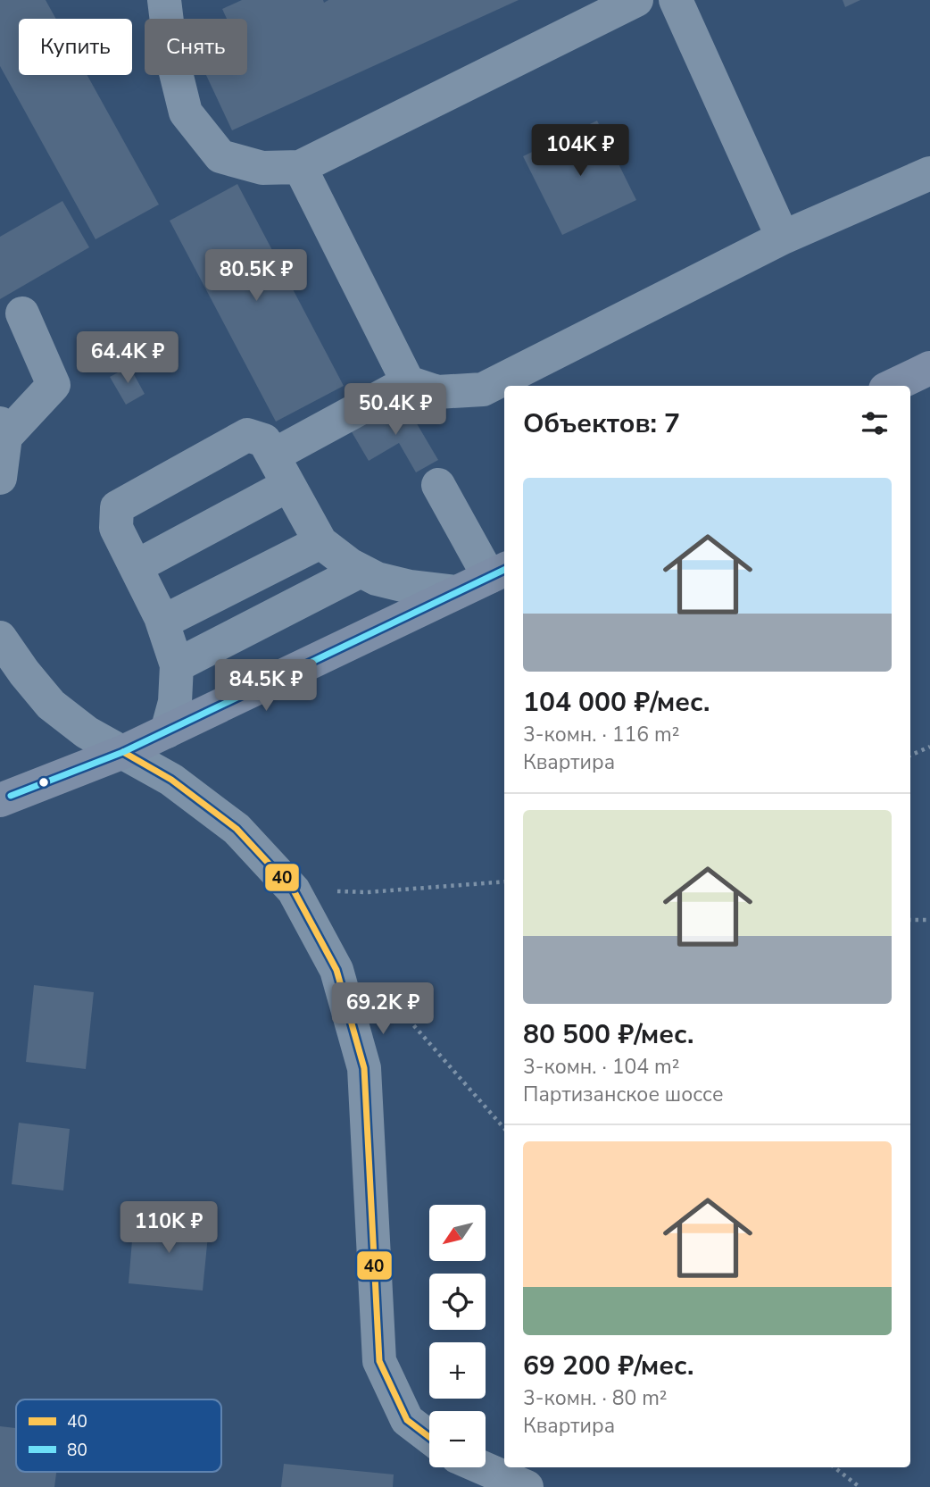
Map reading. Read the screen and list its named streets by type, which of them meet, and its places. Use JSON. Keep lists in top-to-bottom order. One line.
{"lines":["transit line 80","transit line 40"],"legend":["40","80"],"north":"bottom left","page":{"chip":["Купить","Снять"],"price":["104K ₽","80.5K ₽","64.4K ₽","50.4K ₽","84.5K ₽","69.2K ₽","110K ₽"],"heading":"Объектов: 7","list":[{"name":"104 000 ₽/мес.","note":"3-комн. · 116 m² · Квартира"},{"name":"80 500 ₽/мес.","note":"3-комн. · 104 m² · Партизанское шоссе"},{"name":"69 200 ₽/мес.","note":"3-комн. · 80 m² · Квартира"}],"map_buttons":["+","−"]}}
